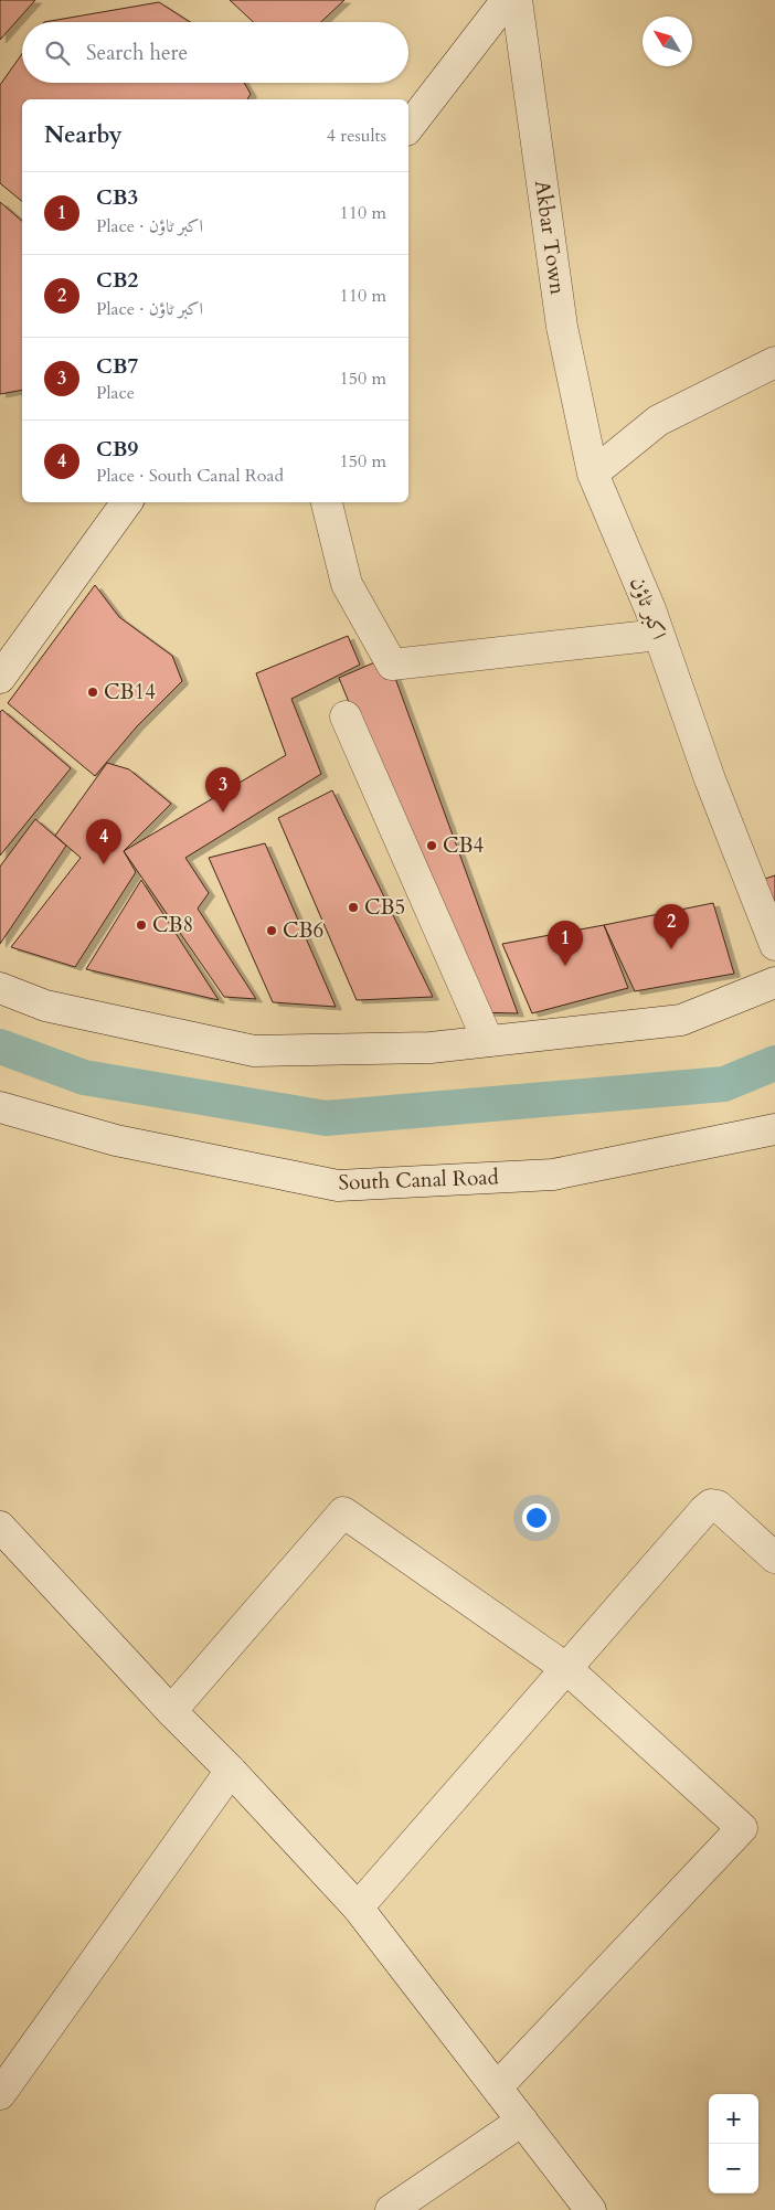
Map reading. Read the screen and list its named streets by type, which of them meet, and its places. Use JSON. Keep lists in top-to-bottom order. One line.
{"streets":{"street":["Akbar Town","اکبر ٹاؤن","South Canal Road"]},"crossings":[["Akbar Town","اکبر ٹاؤن"]],"places":["CB14","CB4","CB5","CB8","CB6"],"north":"top left","page":{"search":"Search here","heading":["Nearby","4 results"],"list":[{"mark":"1","name":"CB3","note":"Place · اکبر ٹاؤن","value":"110 m"},{"mark":"2","name":"CB2","note":"Place · اکبر ٹاؤن","value":"110 m"},{"mark":"3","name":"CB7","note":"Place","value":"150 m"},{"mark":"4","name":"CB9","note":"Place · South Canal Road","value":"150 m"}],"pins":["3","4","2","1"],"map_buttons":["+","−"]}}
